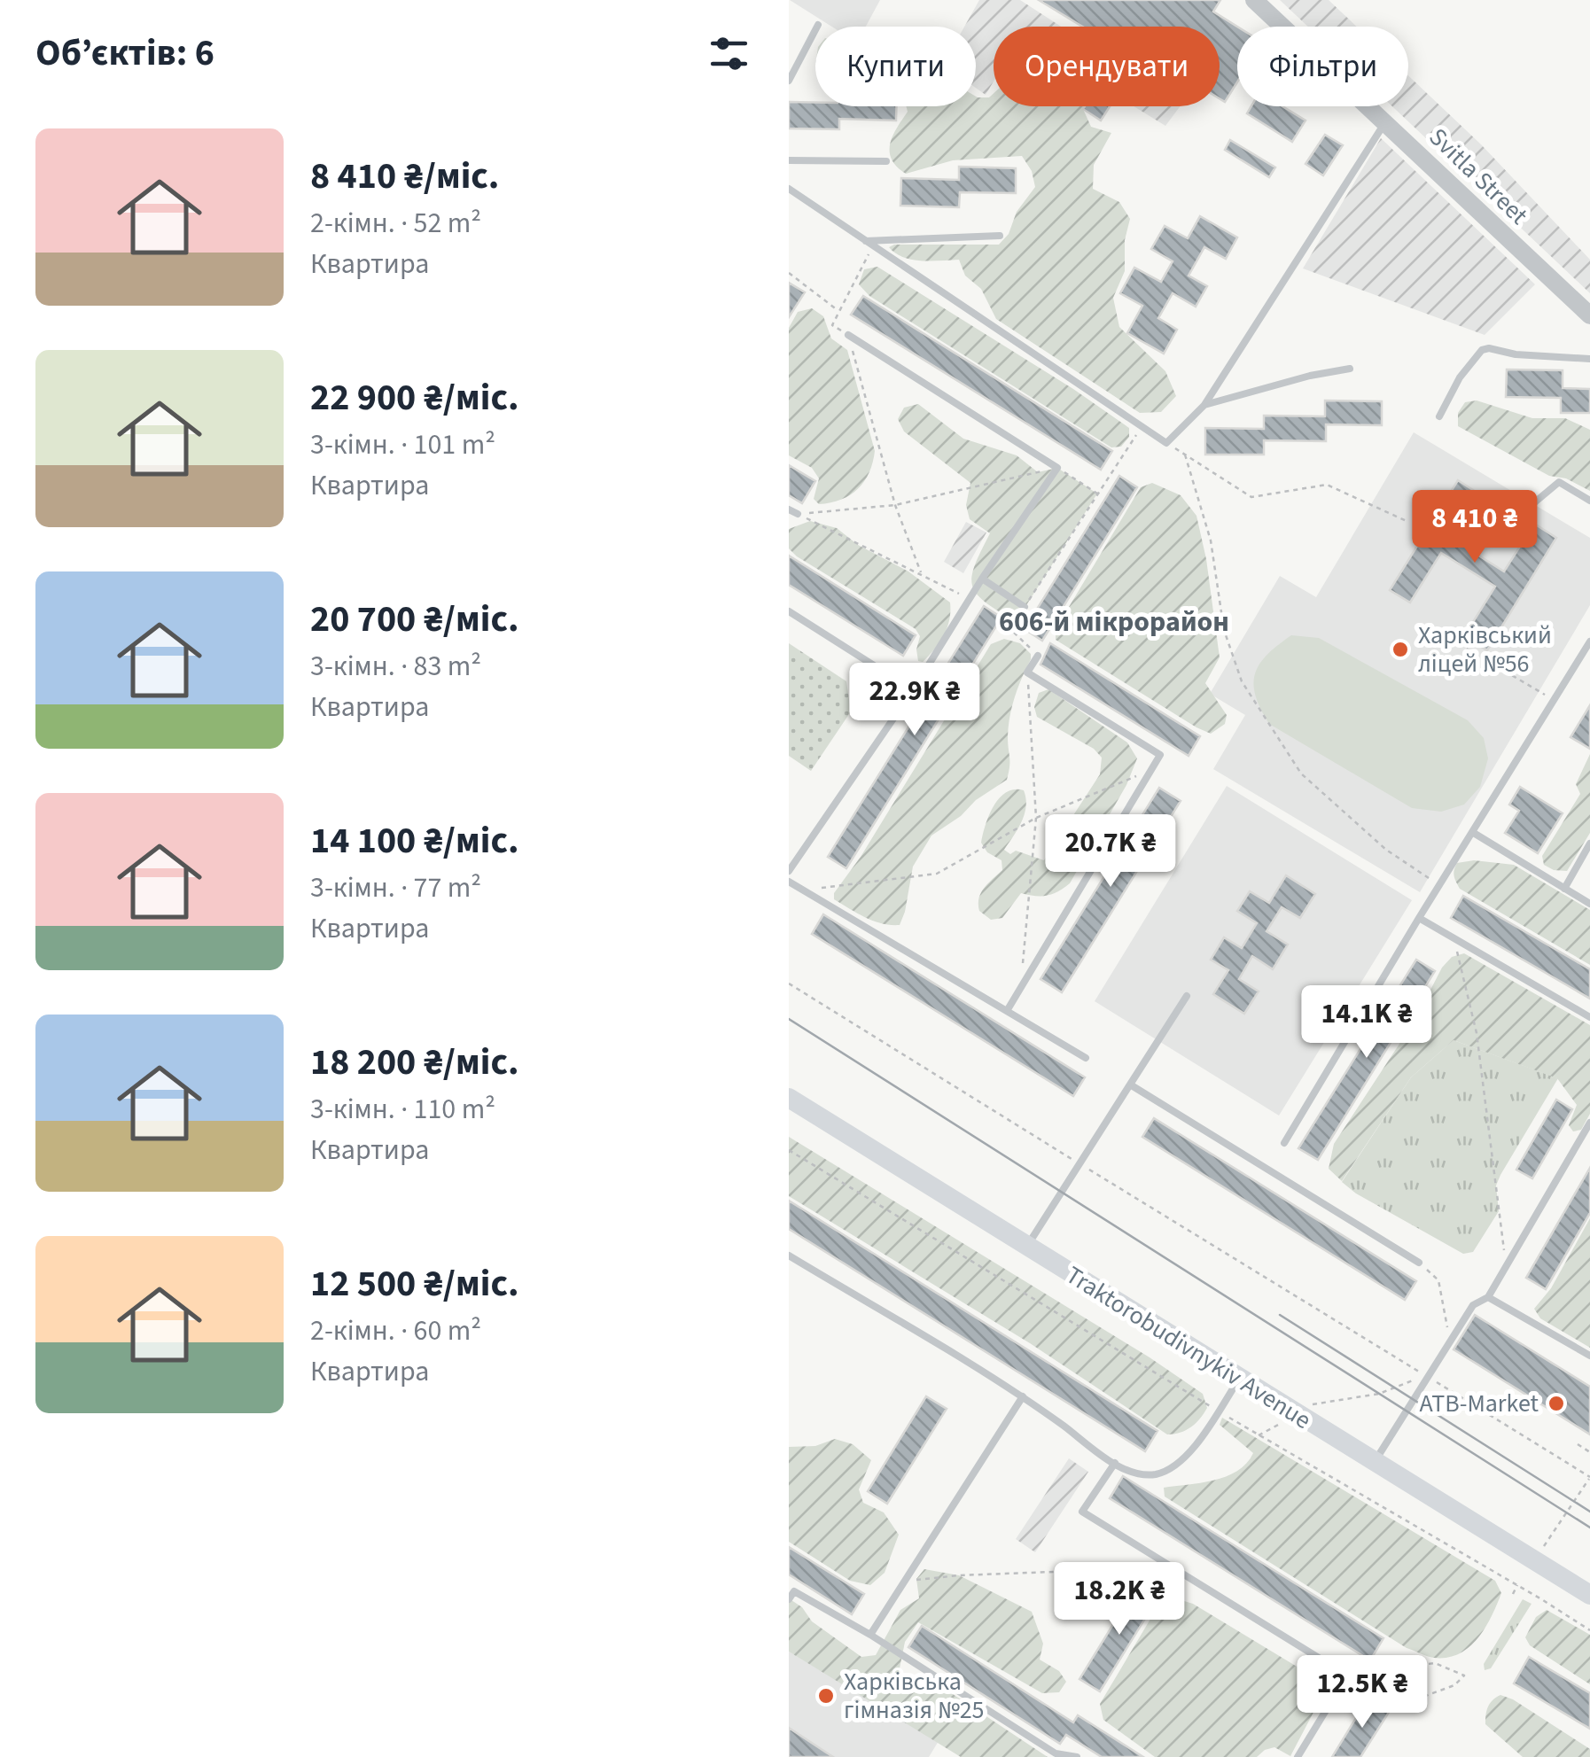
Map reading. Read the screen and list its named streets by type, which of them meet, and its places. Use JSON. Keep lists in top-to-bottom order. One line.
{"streets":{"main road":["Traktorobudivnykiv Avenue"],"street":["Svitla Street"]},"districts":["606-й мікрорайон"],"places":["Харківський ліцей №56","ATB-Market","Харківська гімназія №25"],"page":{"heading":"Об’єктів: 6","chip":["Купити","Орендувати","Фільтри"],"list":[{"name":"8 410 ₴/міс.","note":"2-кімн. · 52 m² · Квартира"},{"name":"22 900 ₴/міс.","note":"3-кімн. · 101 m² · Квартира"},{"name":"20 700 ₴/міс.","note":"3-кімн. · 83 m² · Квартира"},{"name":"14 100 ₴/міс.","note":"3-кімн. · 77 m² · Квартира"},{"name":"18 200 ₴/міс.","note":"3-кімн. · 110 m² · Квартира"},{"name":"12 500 ₴/міс.","note":"2-кімн. · 60 m² · Квартира"}],"price":["8 410 ₴","22.9K ₴","20.7K ₴","14.1K ₴","18.2K ₴","12.5K ₴"]}}
